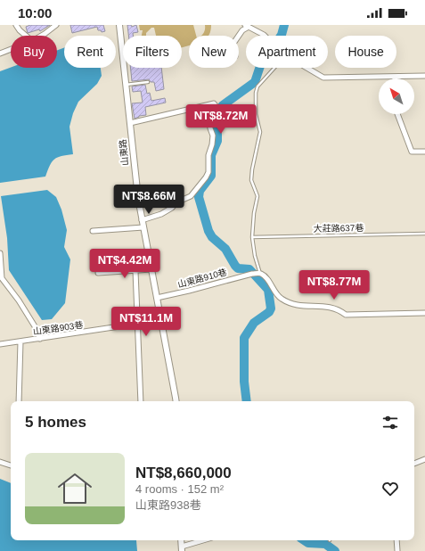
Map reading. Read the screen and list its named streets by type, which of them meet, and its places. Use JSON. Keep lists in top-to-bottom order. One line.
{"streets":{"street":["山東路","山東路910巷","山東路903巷"],"lane":["大莊路637巷"]},"crossings":[["山東路","山東路910巷"],["山東路","山東路903巷"]],"north":"top left","page":{"status":"10:00","chip":["Buy","Rent","Filters","New","Apartment","House"],"price":["NT$8.72M","NT$8.66M","NT$4.42M","NT$8.77M","NT$11.1M"],"heading":"5 homes","list":[{"name":"NT$8,660,000","note":"4 rooms · 152 m² · 山東路938巷"}]}}
